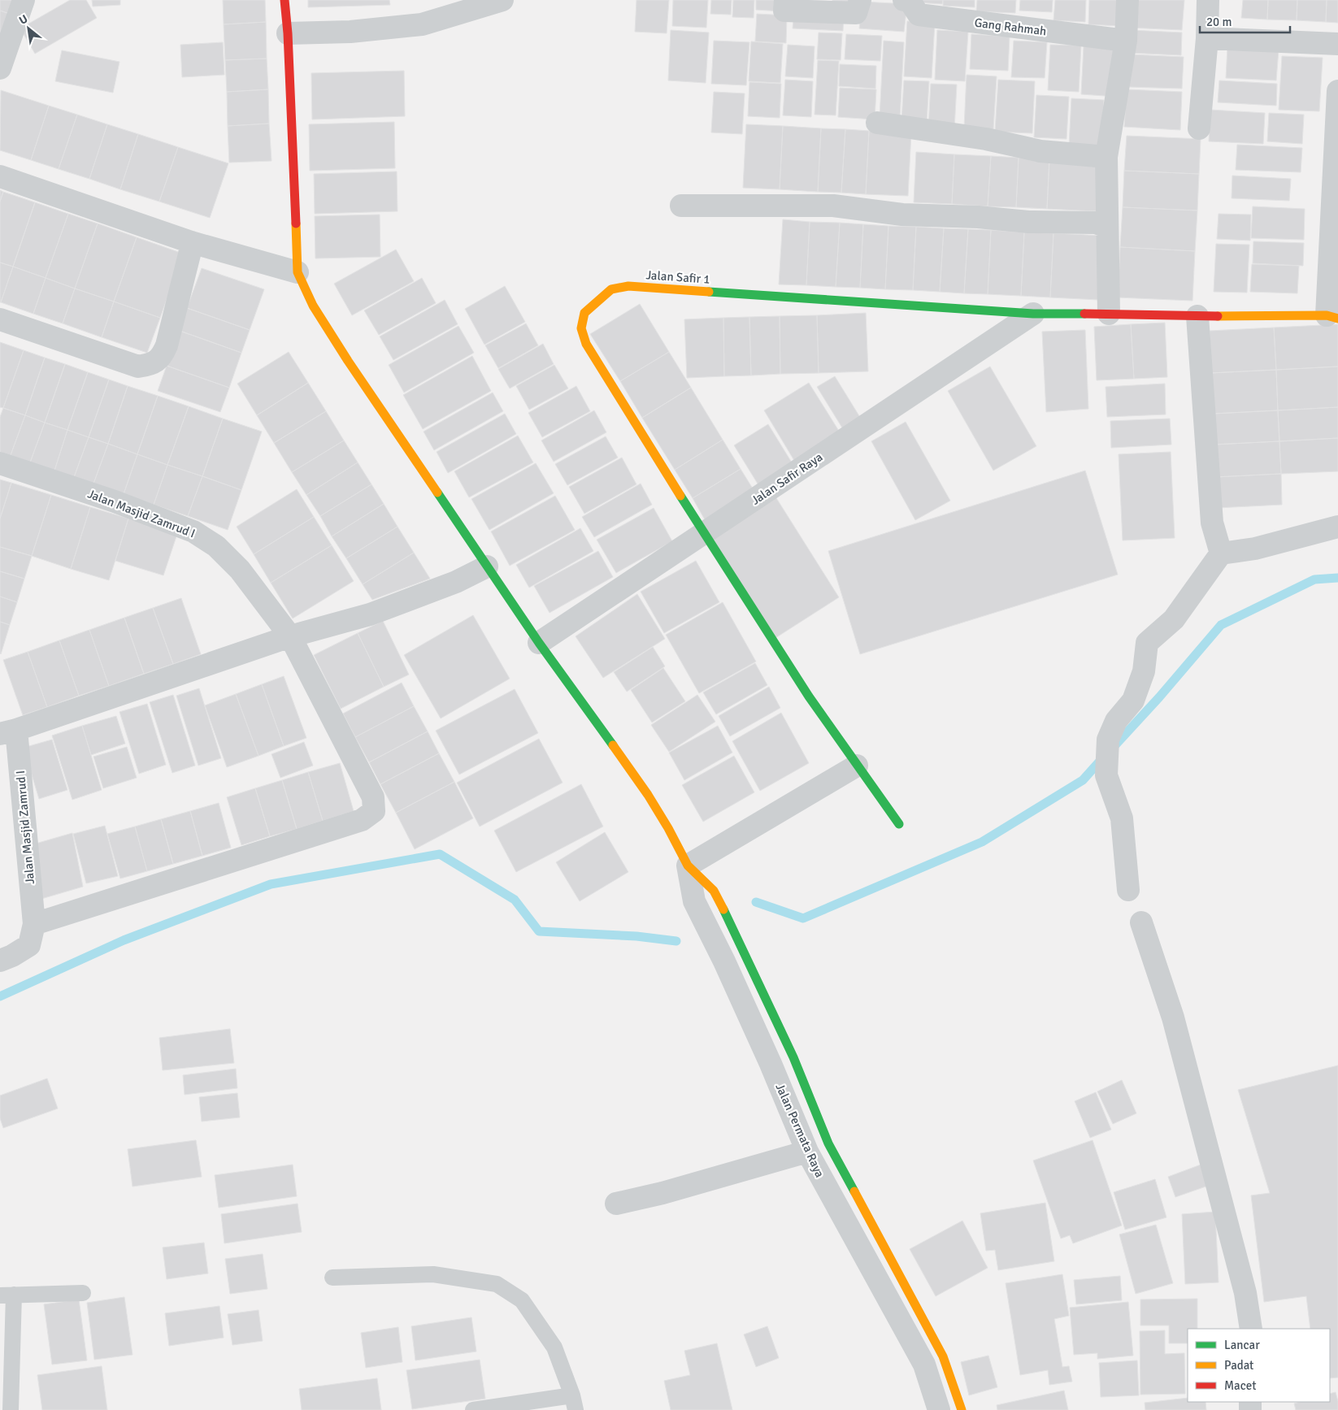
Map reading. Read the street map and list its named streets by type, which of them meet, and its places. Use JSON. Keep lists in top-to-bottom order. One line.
{"streets":{"street":["Gang Rahmah","Jalan Safir 1","Jalan Safir Raya","Jalan Masjid Zamrud I","Jalan Permata Raya"]},"crossings":[["Jalan Safir 1","Jalan Safir Raya"]],"legend":["Lancar","Padat","Macet"],"scale_bar":"20 m","north":"top left"}
